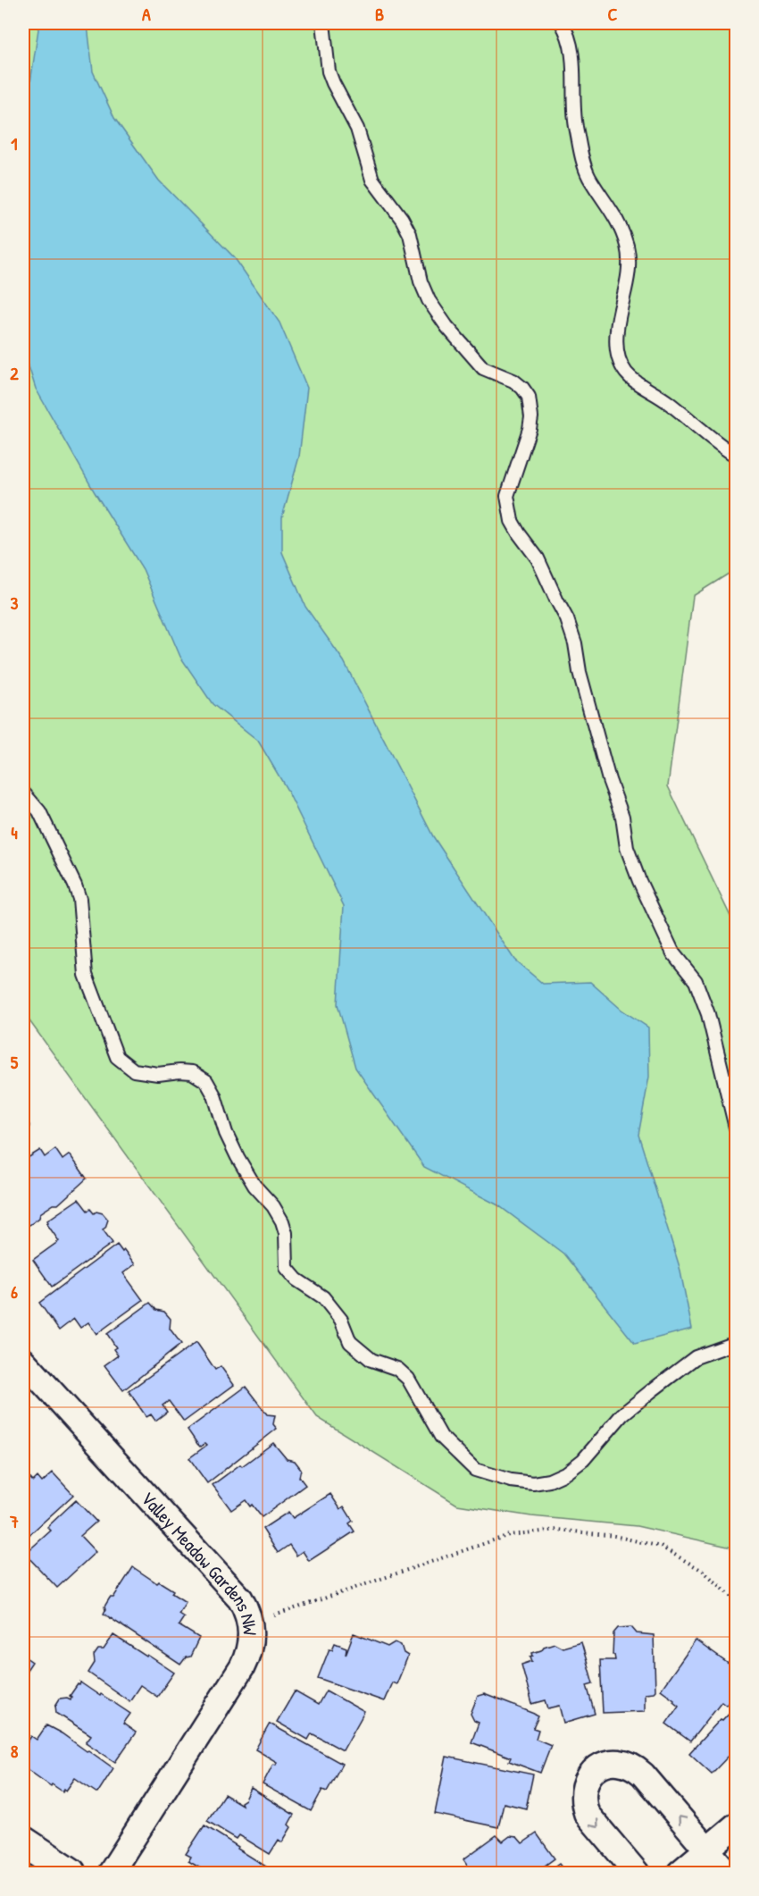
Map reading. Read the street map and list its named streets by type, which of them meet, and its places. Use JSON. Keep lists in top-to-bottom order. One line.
{"streets":{"street":["Valley Meadow Gardens NW"]},"grid":{"columns":["A","B","C"],"rows":["1","2","3","4","5","6","7","8"]}}
